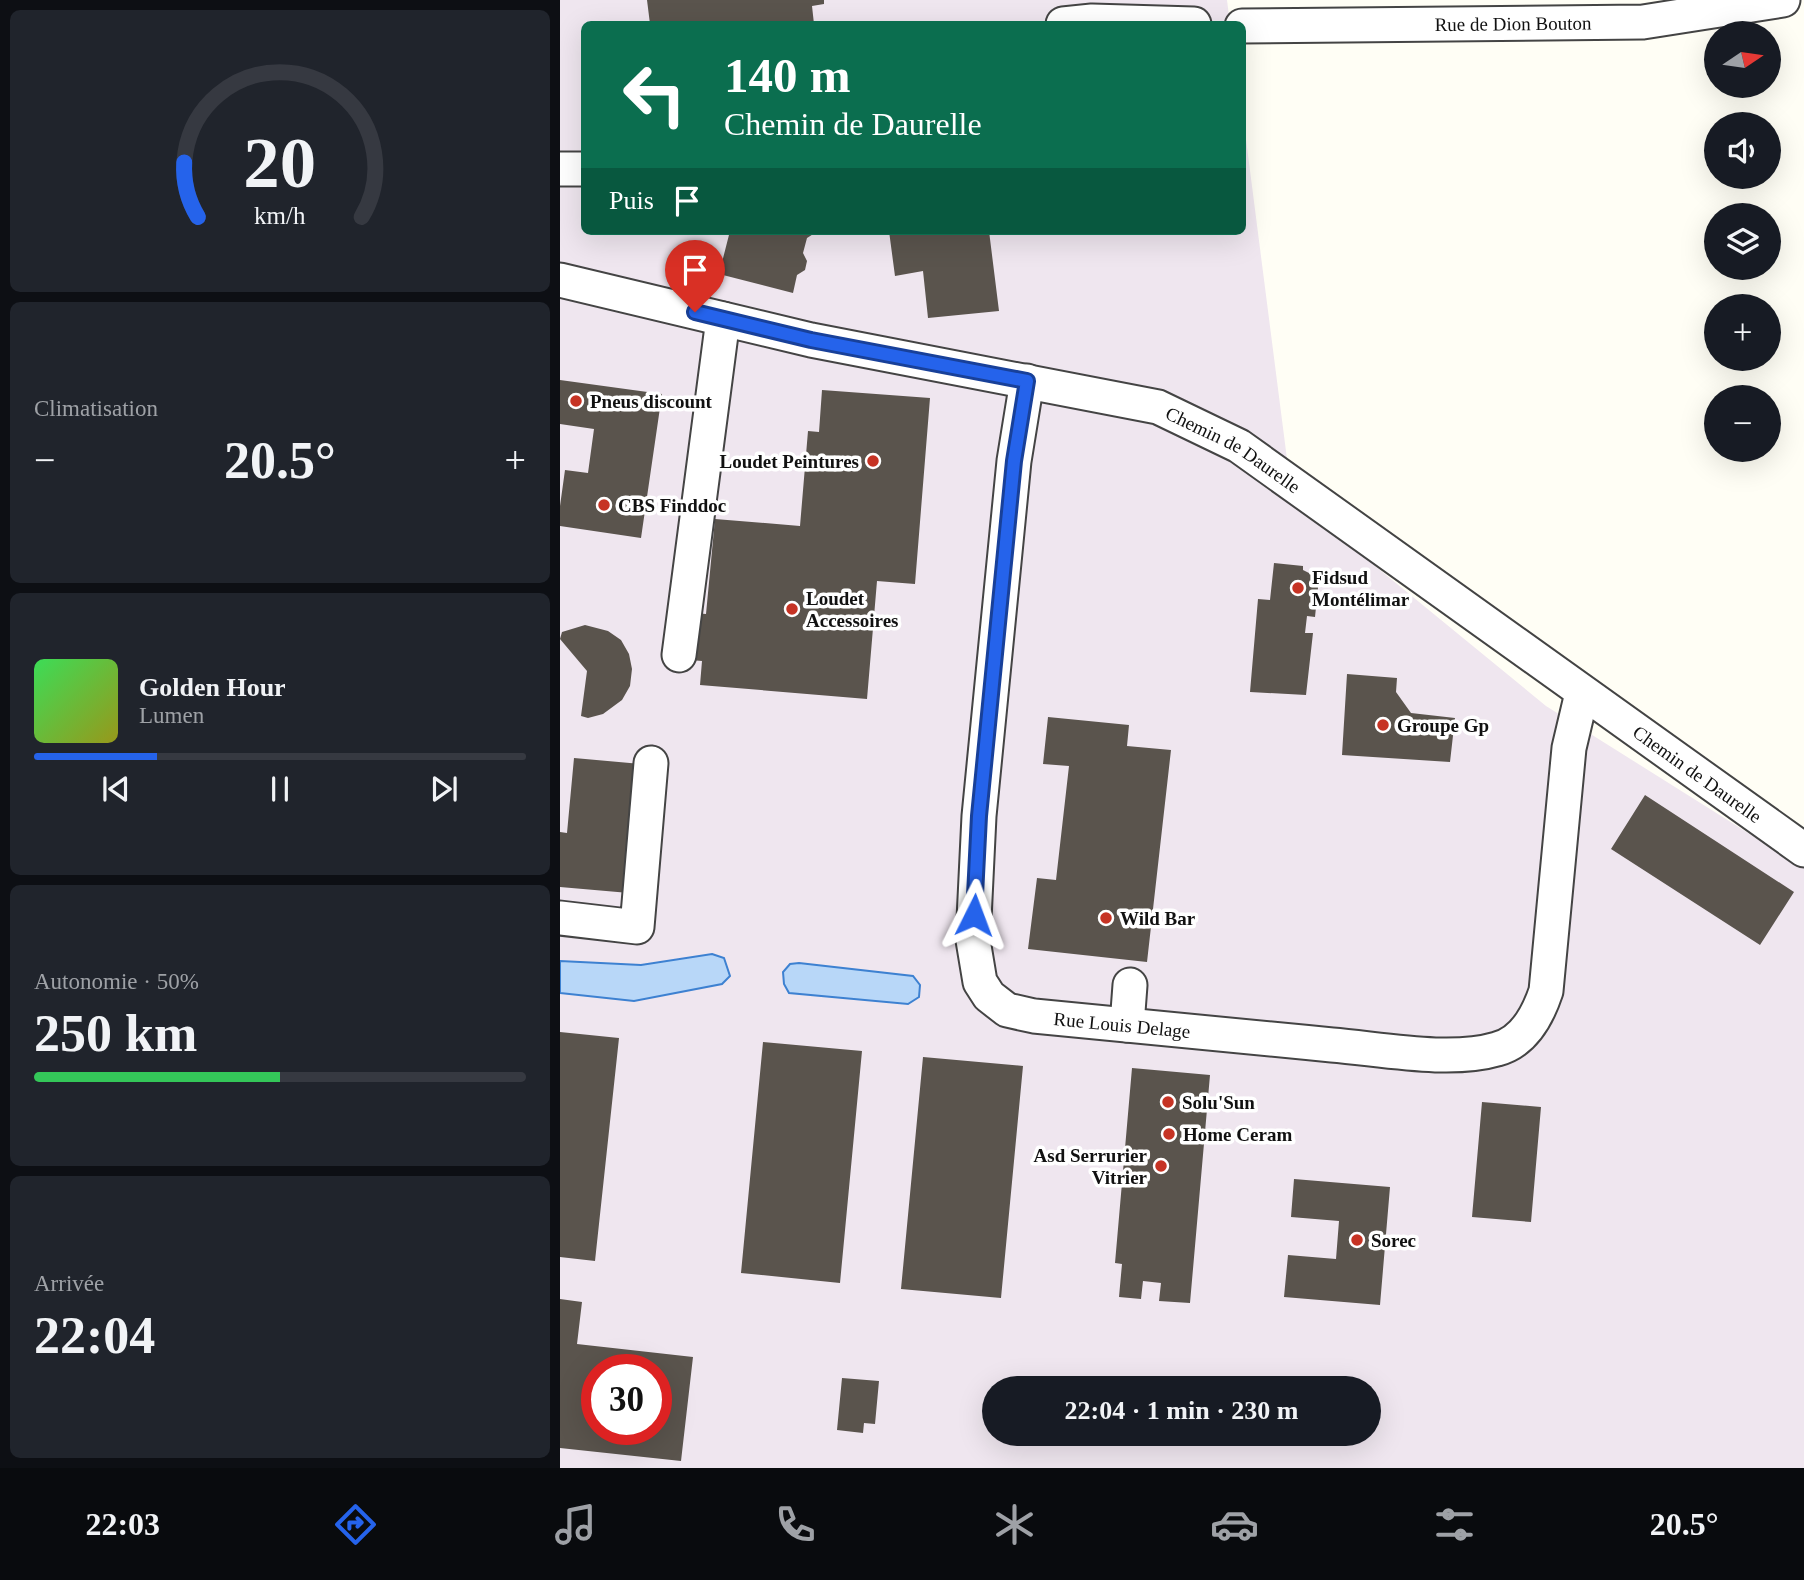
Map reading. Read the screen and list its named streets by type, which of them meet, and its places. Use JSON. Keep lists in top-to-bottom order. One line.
{"streets":{"street":["Rue de Dion Bouton","Chemin de Daurelle","Rue Louis Delage"]},"crossings":[["Chemin de Daurelle","Rue Louis Delage"]],"places":["Pneus discount","Loudet Peintures","CBS Finddoc","Fidsud Montélimar","Loudet Accessoires","Groupe Gp","Wild Bar","Solu'Sun","Home Ceram","Asd Serrurier Vitrier","Sorec"],"north":"right","page":{"map_buttons":["+","−"],"turn":["140 m","Chemin de Daurelle"],"then":"Puis","tile":["Climatisation",["Autonomie · 50%","250 km"],["Arrivée","22:04"]],"heat":["−","20.5°","+"],"song":["Golden Hour","Lumen"],"limit":"30","trip":"22:04 · 1 min · 230 m","tabs":["22:03","20.5°"],"gauge":["20","km/h"]}}
